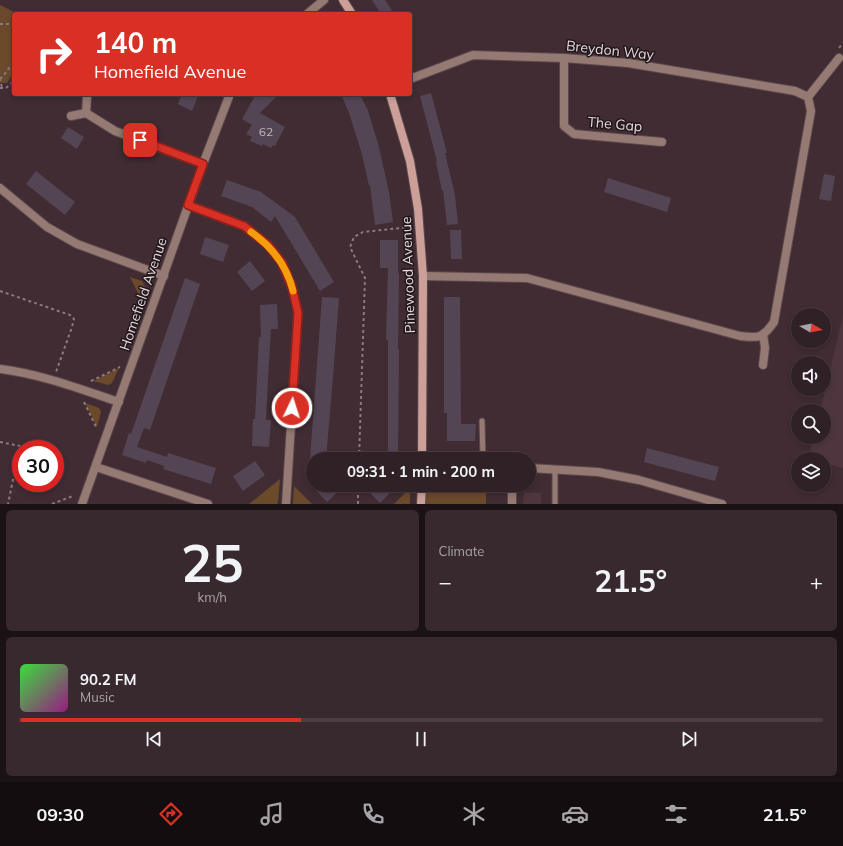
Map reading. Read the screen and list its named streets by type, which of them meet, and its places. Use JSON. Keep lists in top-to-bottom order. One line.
{"streets":{"street":["Breydon Way","The Gap","Pinewood Avenue","Homefield Avenue"]},"crossings":[["Breydon Way","The Gap"]],"house_numbers":["62"],"north":"right","page":{"turn":["140 m","Homefield Avenue"],"limit":"30","trip":"09:31 · 1 min · 200 m","tile":[["25","km/h"],"Climate"],"heat":["−","21.5°","+"],"song":["90.2 FM","Music"],"tabs":["09:30","21.5°"]}}
